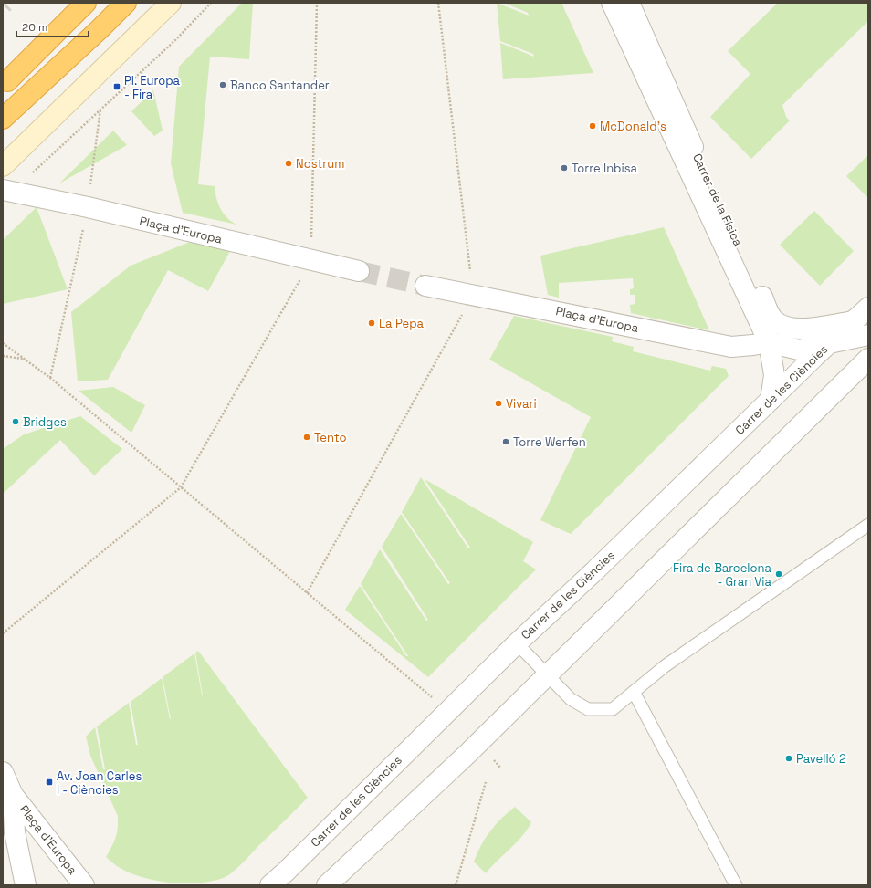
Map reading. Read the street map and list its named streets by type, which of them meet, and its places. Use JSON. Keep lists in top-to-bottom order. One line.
{"streets":{"street":["Carrer de la Física","Plaça d'Europa","Carrer de les Ciències"]},"crossings":[["Carrer de la Física","Plaça d'Europa"],["Carrer de la Física","Carrer de les Ciències"]],"places":{"other":["Banco Santander","McDonald's","Nostrum","Torre Inbisa","La Pepa","Vivari","Bridges","Tento","Torre Werfen","Fira de Barcelona - Gran Via","Pavelló 2"],"transit":["Pl. Europa - Fira","Av. Joan Carles I - Ciències"]},"scale_bar":"20 m"}
